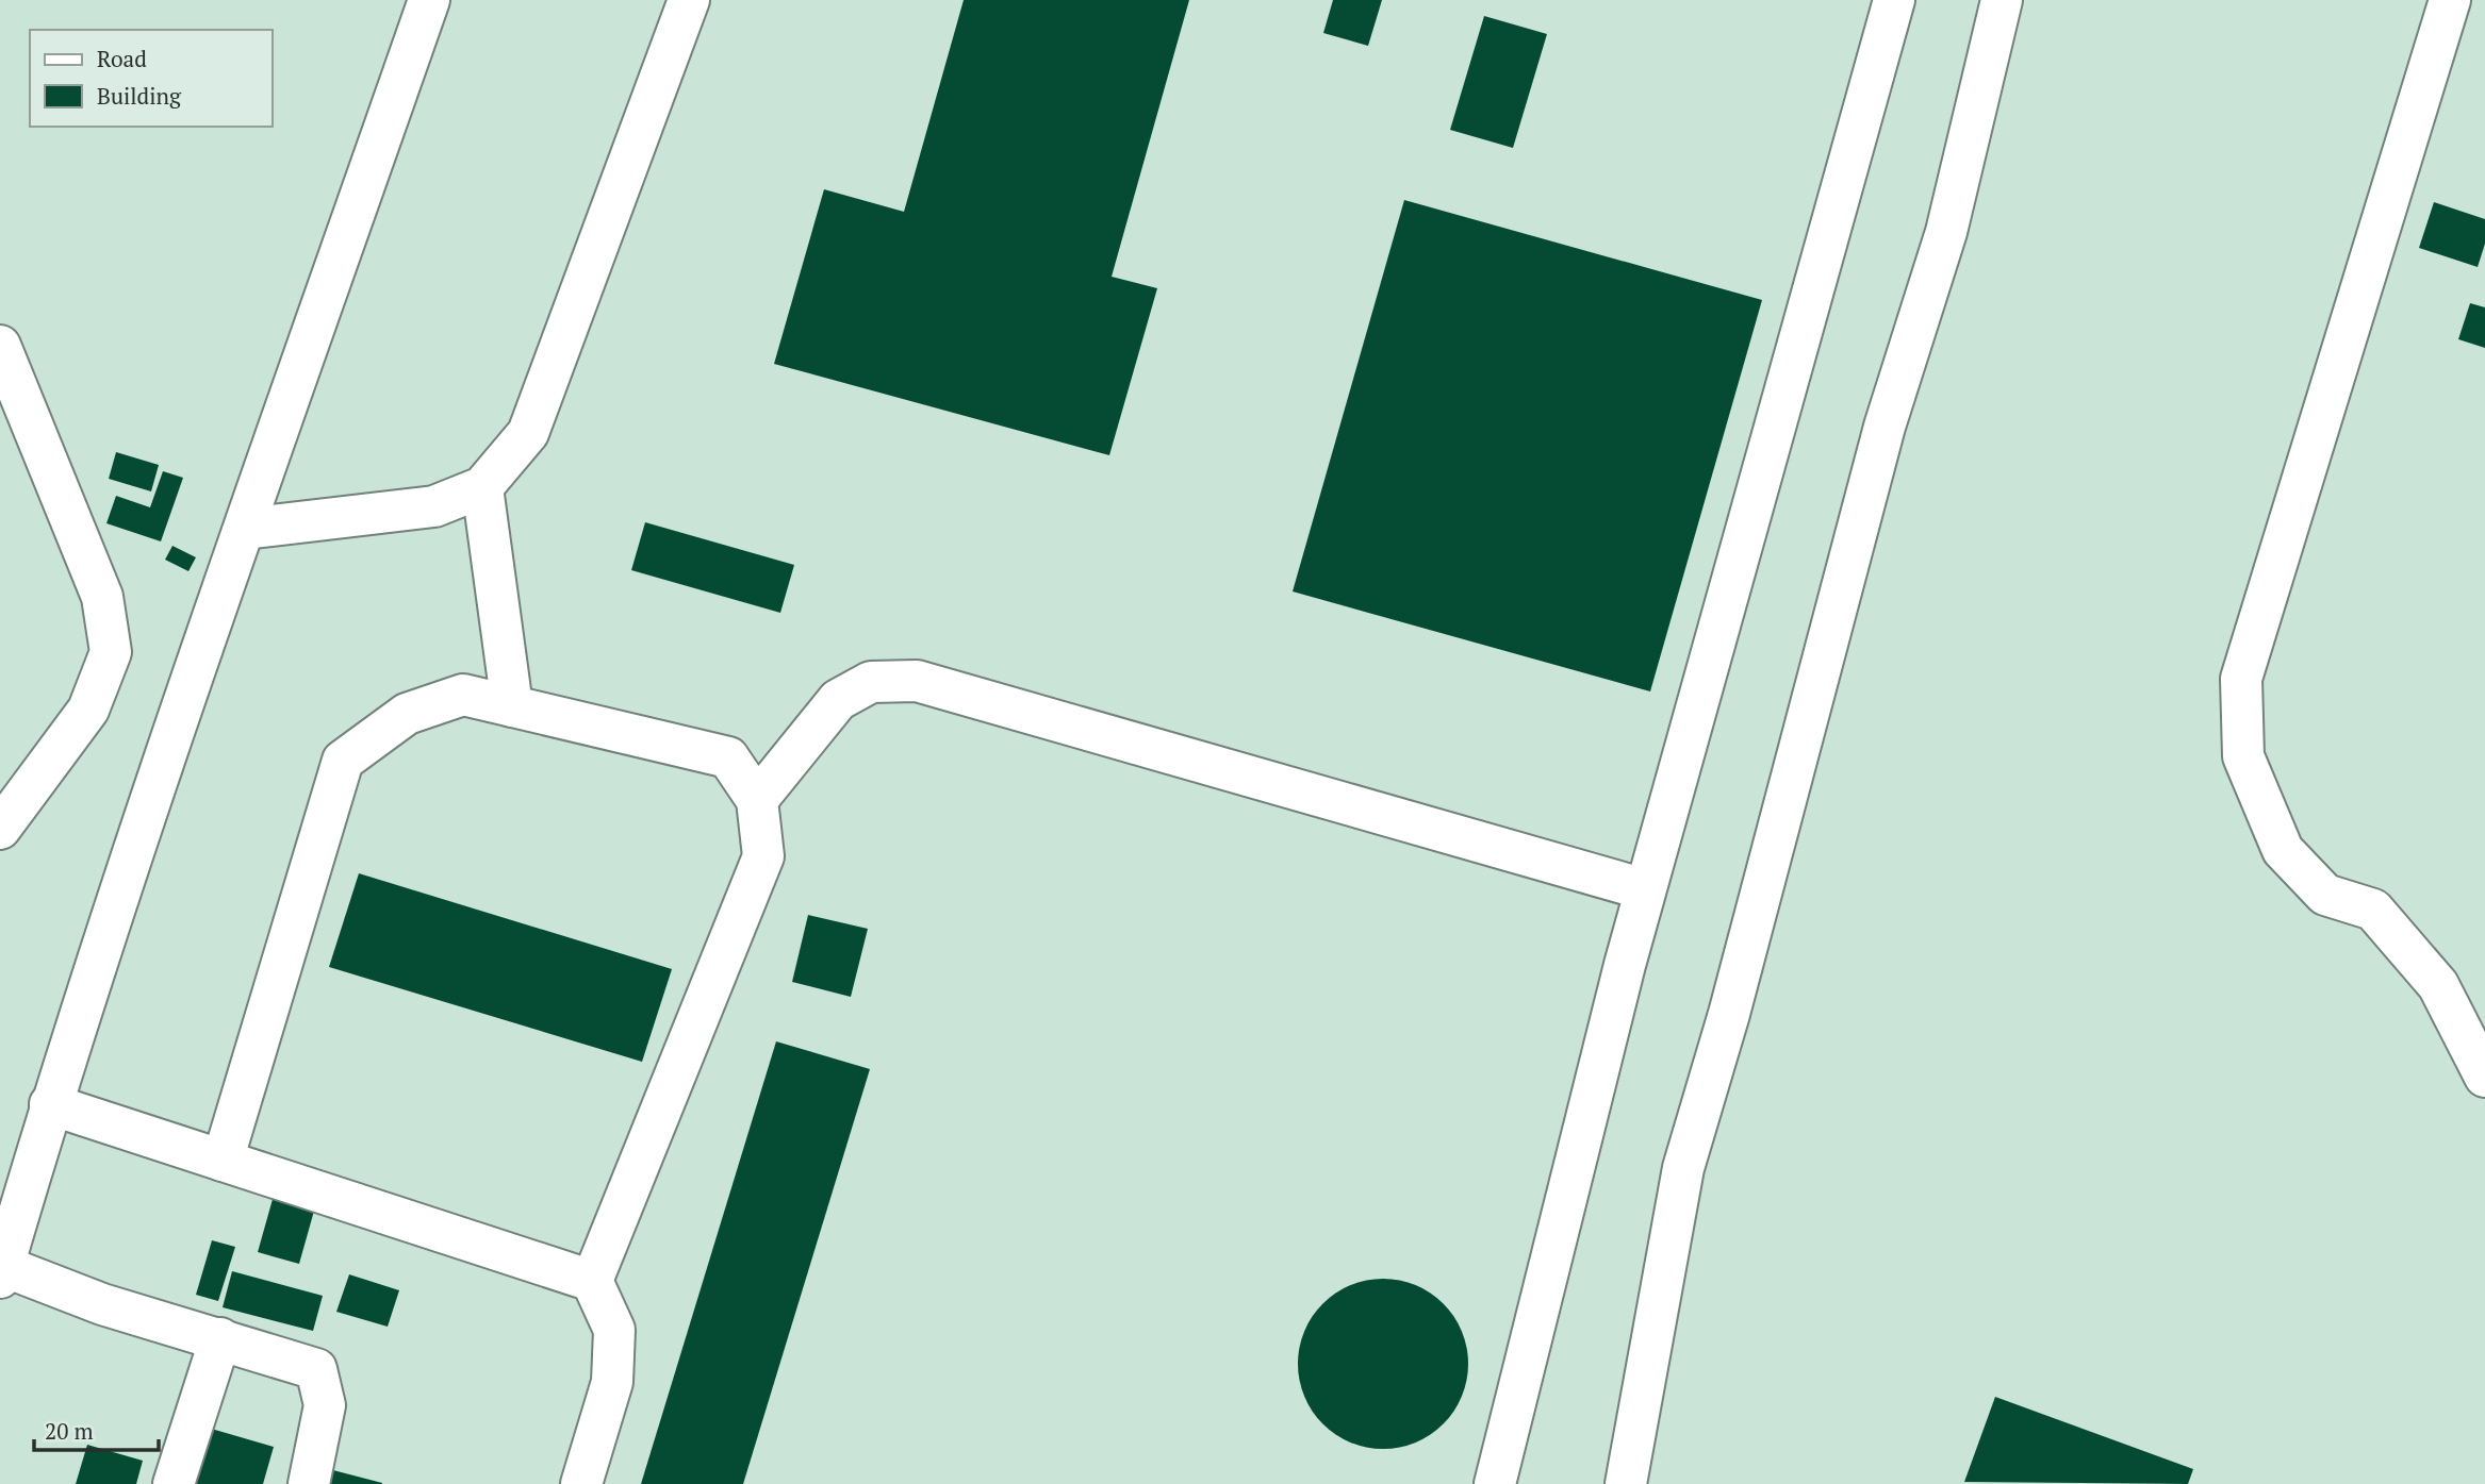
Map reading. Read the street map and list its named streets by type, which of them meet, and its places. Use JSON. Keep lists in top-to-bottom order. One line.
{"legend":["Road","Building"],"scale_bar":"20 m"}
